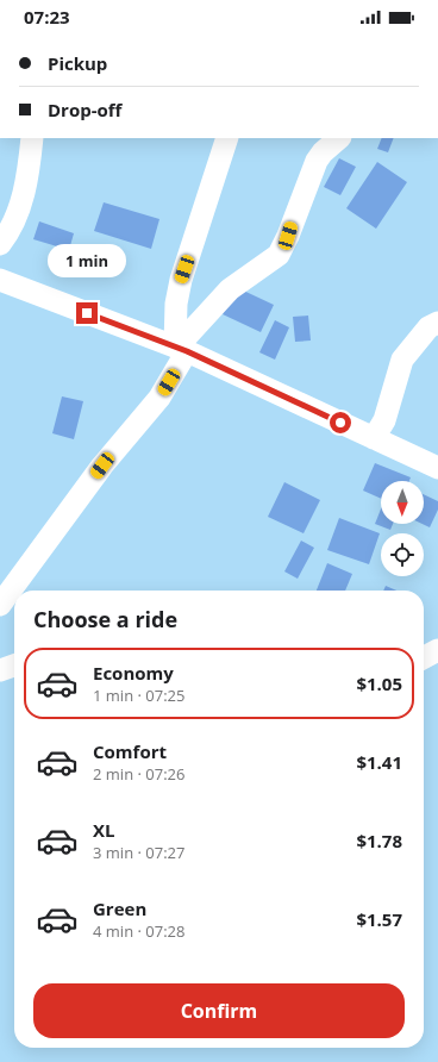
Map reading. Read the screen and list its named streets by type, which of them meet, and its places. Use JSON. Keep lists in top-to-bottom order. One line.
{"north":"bottom","page":{"status":"07:23","banner":["Pickup","Drop-off"],"bubble":"1 min","heading":"Choose a ride","list":[{"name":"Economy","note":"1 min · 07:25","value":"$1.05"},{"name":"Comfort","note":"2 min · 07:26","value":"$1.41"},{"name":"XL","note":"3 min · 07:27","value":"$1.78"},{"name":"Green","note":"4 min · 07:28","value":"$1.57"}],"buttons":"Confirm"}}
